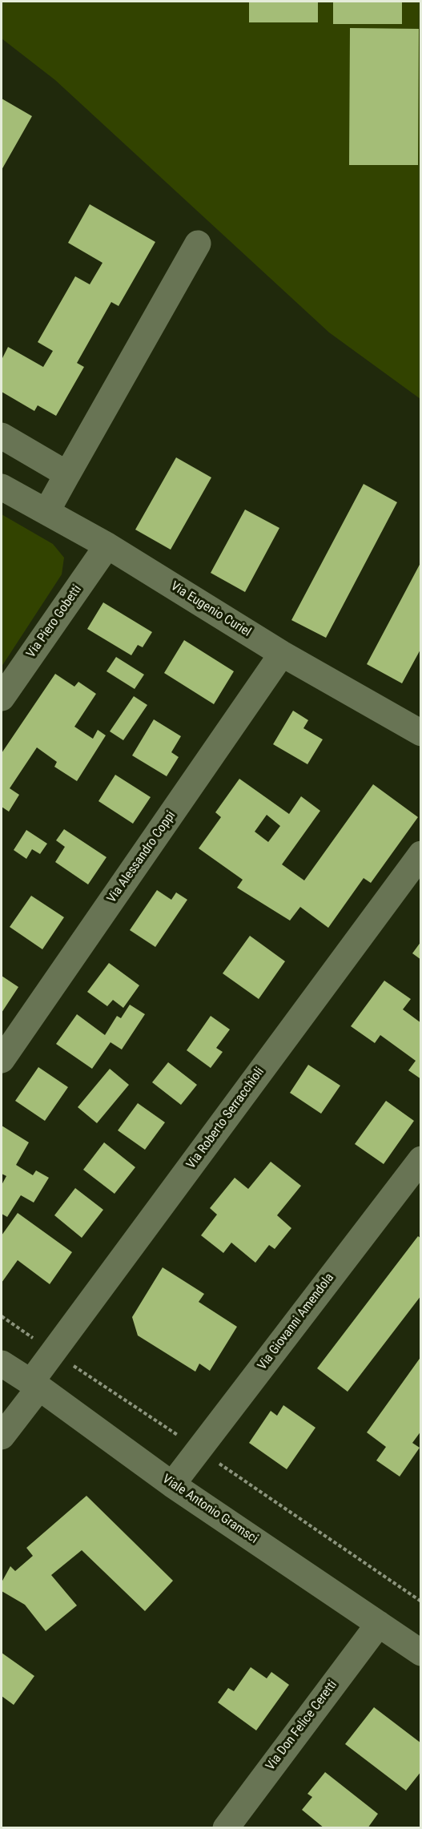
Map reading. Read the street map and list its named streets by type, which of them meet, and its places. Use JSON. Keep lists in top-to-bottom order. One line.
{"streets":{"street":["Via Eugenio Curiel","Via Piero Gobetti","Via Alessandro Coppi","Via Roberto Serracchioli","Via Giovanni Amendola","Viale Antonio Gramsci","Via Don Felice Ceretti"]},"crossings":[["Via Eugenio Curiel","Via Piero Gobetti"],["Via Eugenio Curiel","Via Alessandro Coppi"],["Via Roberto Serracchioli","Viale Antonio Gramsci"],["Via Giovanni Amendola","Viale Antonio Gramsci"],["Viale Antonio Gramsci","Via Don Felice Ceretti"]]}
